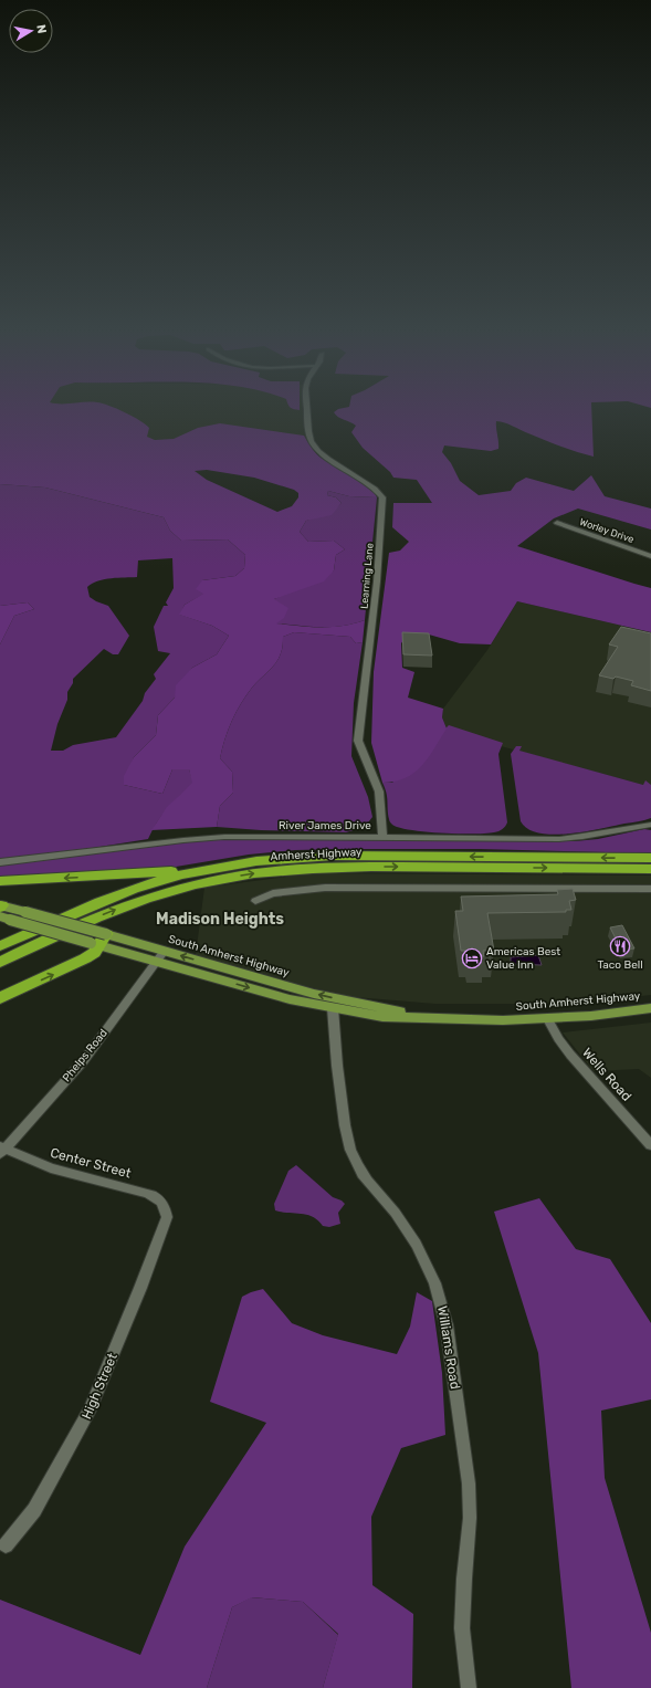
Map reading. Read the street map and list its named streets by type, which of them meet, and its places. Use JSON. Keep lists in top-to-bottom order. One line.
{"streets":{"highway":["Amherst Highway"],"main road":["South Amherst Highway"],"street":["Worley Drive","Learning Lane","River James Drive","Phelps Road","Wells Road","Center Street","Williams Road","High Street"]},"crossings":[["Learning Lane","River James Drive"],["South Amherst Highway","Phelps Road"],["South Amherst Highway","Wells Road"],["South Amherst Highway","Williams Road"],["Phelps Road","Center Street"],["Center Street","High Street"]],"districts":["Madison Heights"],"places":{"restaurant":["Taco Bell"],"hotel":["Americas Best Value Inn"]},"north":"right"}
